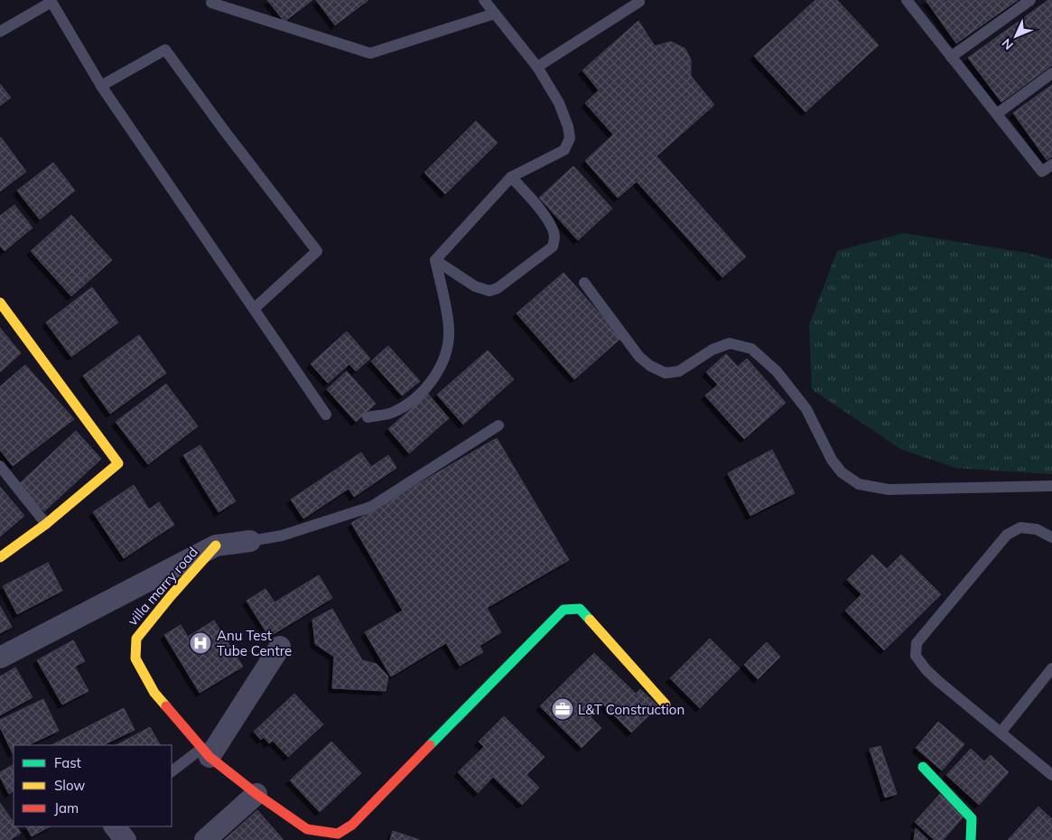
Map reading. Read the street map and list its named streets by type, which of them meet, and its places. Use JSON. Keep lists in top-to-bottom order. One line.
{"streets":{"street":["villa marry road"]},"places":{"hospital":["Anu Test Tube Centre"],"office":["L&T Construction"]},"legend":["Fast","Slow","Jam"],"north":"bottom left"}
